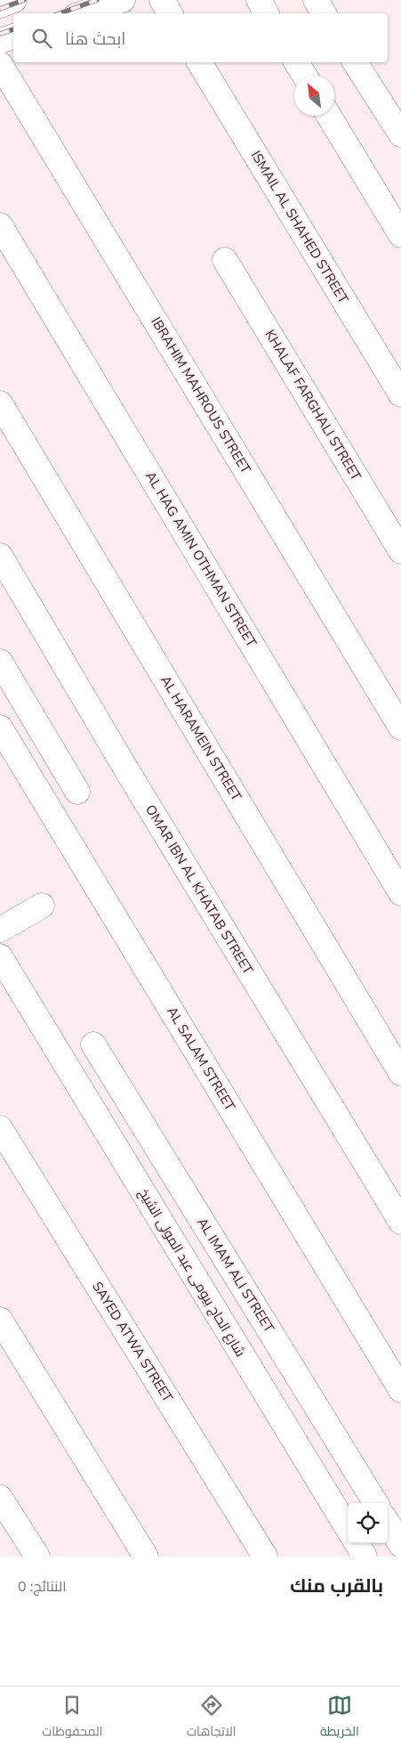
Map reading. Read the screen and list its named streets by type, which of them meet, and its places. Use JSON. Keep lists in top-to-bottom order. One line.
{"streets":{"street":["ISMAIL AL SHAHED STREET","IBRAHIM MAHROUS STREET","KHALAF FARGHALI STREET","AL HAG AMIN OTHMAN STREET","AL HARAMEIN STREET","OMAR IBN AL KHATAB STREET","AL SALAM STREET","شارع الحاج بيومى عبد المولى الشيخ","AL IMAM ALI STREET","SAYED ATWA STREET"]},"north":"top left","page":{"search":"ابحث هنا","heading":["بالقرب منك","النتائج: 0"],"nav":["الخريطة","الاتجاهات","المحفوظات"]}}
